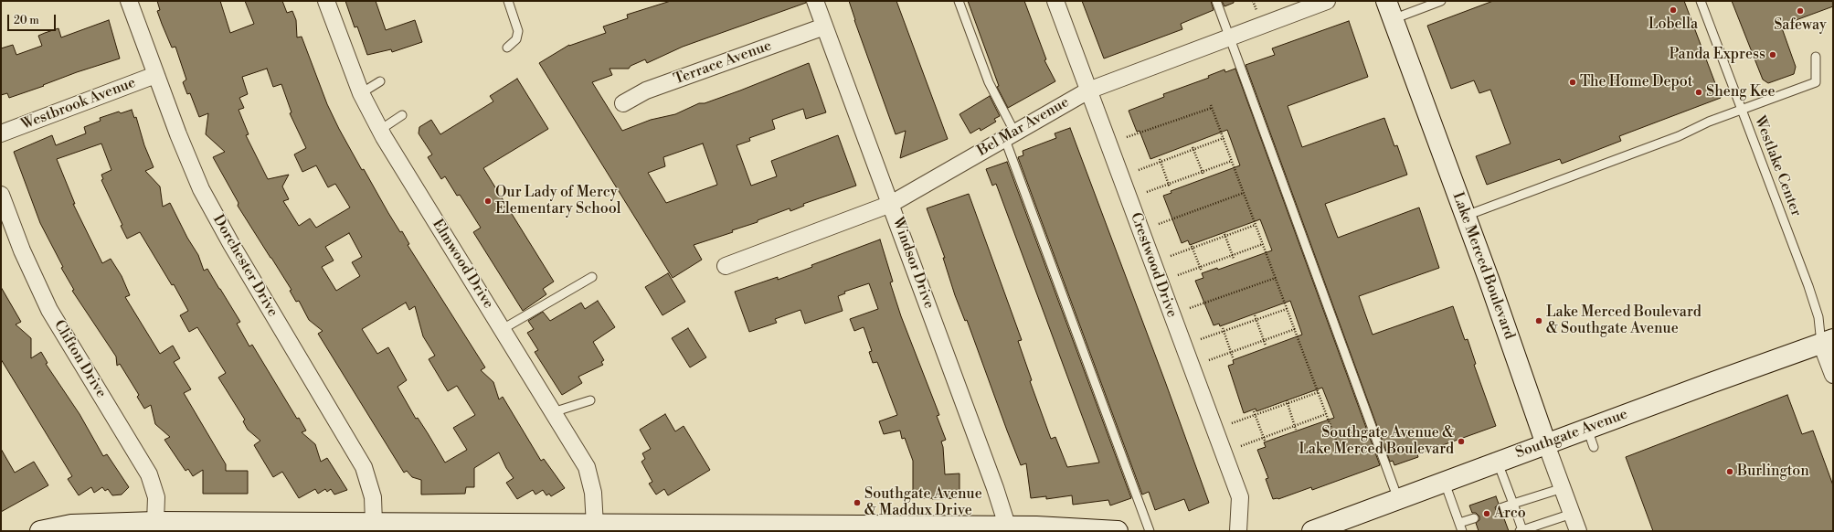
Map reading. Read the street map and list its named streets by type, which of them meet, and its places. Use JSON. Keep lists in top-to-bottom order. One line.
{"streets":{"street":["Terrace Avenue","Westbrook Avenue","Bel Mar Avenue","Windsor Drive","Elmwood Drive","Crestwood Drive","Dorchester Drive","Lake Merced Boulevard","Clifton Drive","Southgate Avenue"],"lane":["Westlake Center"]},"crossings":[["Terrace Avenue","Windsor Drive"],["Westbrook Avenue","Dorchester Drive"],["Bel Mar Avenue","Windsor Drive"],["Bel Mar Avenue","Crestwood Drive"],["Westlake Center","Southgate Avenue"],["Lake Merced Boulevard","Southgate Avenue"]],"places":["Lobella","Safeway","Panda Express","The Home Depot","Sheng Kee","Our Lady of Mercy Elementary School","Lake Merced Boulevard & Southgate Avenue","Southgate Avenue & Lake Merced Boulevard","Burlington","Southgate Avenue & Maddux Drive","Arco"],"scale_bar":"20 m"}
